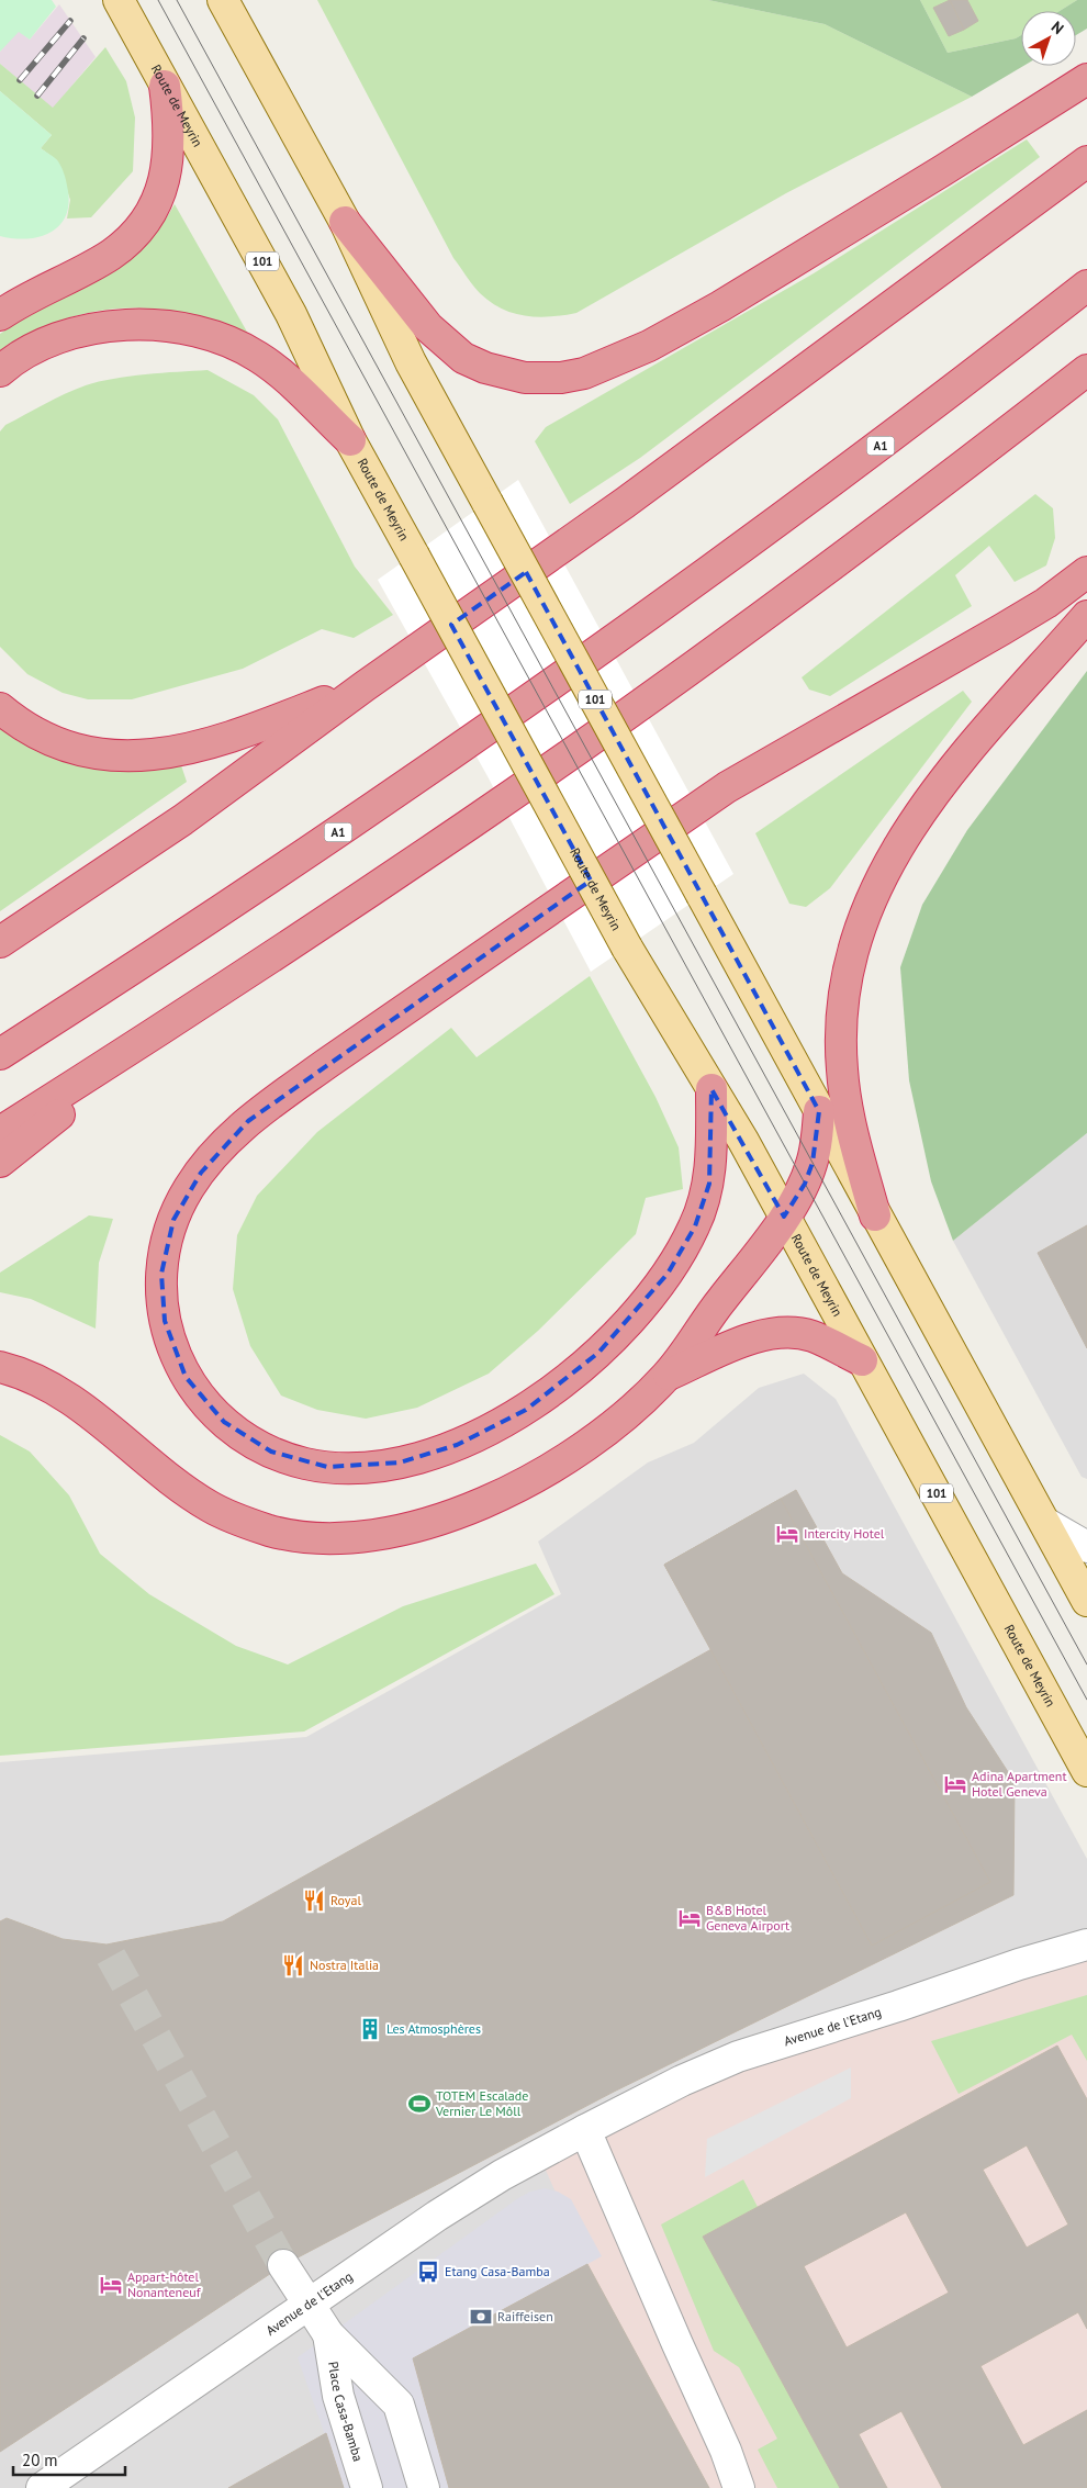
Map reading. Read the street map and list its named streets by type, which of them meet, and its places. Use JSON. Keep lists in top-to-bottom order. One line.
{"streets":{"highway":["A1"],"main road":["Route de Meyrin","101"],"street":["Avenue de l'Etang","Place Casa-Bamba"]},"crossings":[["Avenue de l'Etang","Place Casa-Bamba"]],"places":{"hotel":["Intercity Hotel","Adina Apartment Hotel Geneva","B&B Hotel Geneva Airport","Appart-hôtel Nonanteneuf"],"restaurant":["Royal","Nostra Italia"],"building":["Les Atmosphères"],"sports":["TOTEM Escalade Vernier Le Môll"],"bus stop":["Etang Casa-Bamba"],"bank":["Raiffeisen"]},"scale_bar":"20 m","north":"top right"}
